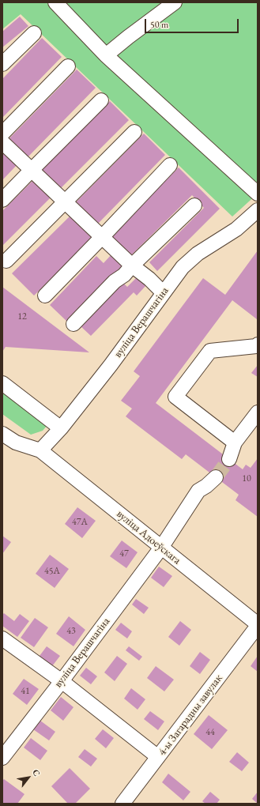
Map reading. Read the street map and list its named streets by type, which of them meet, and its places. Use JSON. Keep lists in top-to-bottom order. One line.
{"streets":{"street":["вуліца Верашчагіна","вуліца Адоеўскага","4-ы Загарадны завулак"]},"crossings":[["вуліца Верашчагіна","вуліца Адоеўскага"],["вуліца Адоеўскага","4-ы Загарадны завулак"]],"house_numbers":["12","10","47А","47","45А","43","41","44"],"scale_bar":"50 m","north":"top right"}
